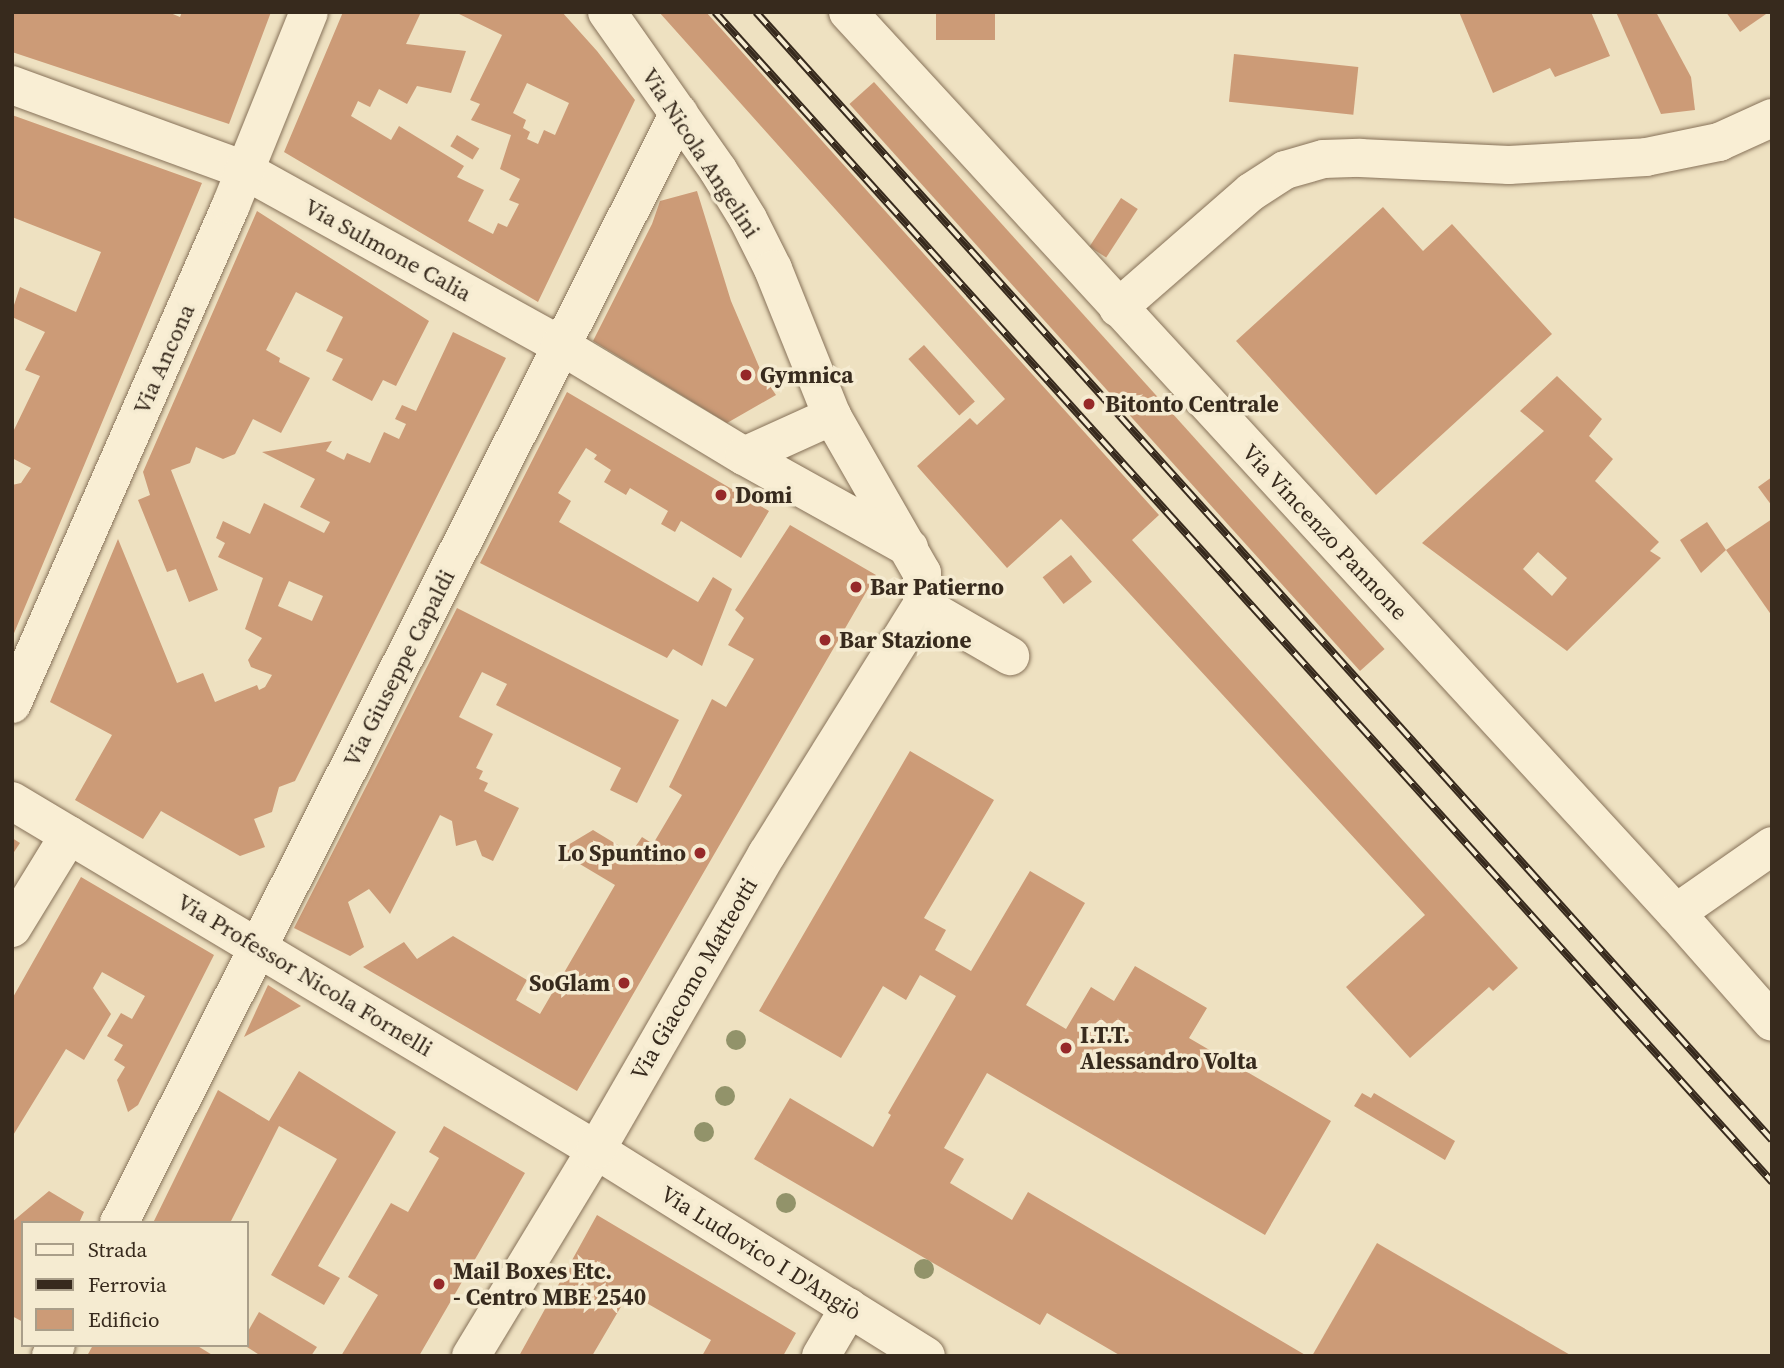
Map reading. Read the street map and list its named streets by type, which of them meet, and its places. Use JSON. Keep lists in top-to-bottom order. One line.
{"streets":{"street":["Via Nicola Angelini","Via Sulmone Calia","Via Ancona","Via Vincenzo Pannone","Via Giuseppe Capaldi","Via Professor Nicola Fornelli","Via Giacomo Matteotti","Via Ludovico I D'Angiò"]},"crossings":[["Via Nicola Angelini","Via Sulmone Calia"],["Via Nicola Angelini","Via Giuseppe Capaldi"],["Via Nicola Angelini","Via Giacomo Matteotti"],["Via Sulmone Calia","Via Ancona"],["Via Sulmone Calia","Via Giuseppe Capaldi"],["Via Giuseppe Capaldi","Via Professor Nicola Fornelli"],["Via Professor Nicola Fornelli","Via Giacomo Matteotti"],["Via Professor Nicola Fornelli","Via Ludovico I D'Angiò"],["Via Giacomo Matteotti","Via Ludovico I D'Angiò"]],"places":["Gymnica","Bitonto Centrale","Domi","Bar Patierno","Bar Stazione","Lo Spuntino","SoGlam","I.T.T. Alessandro Volta","Mail Boxes Etc. - Centro MBE 2540"],"legend":["Strada","Ferrovia","Edificio"]}
